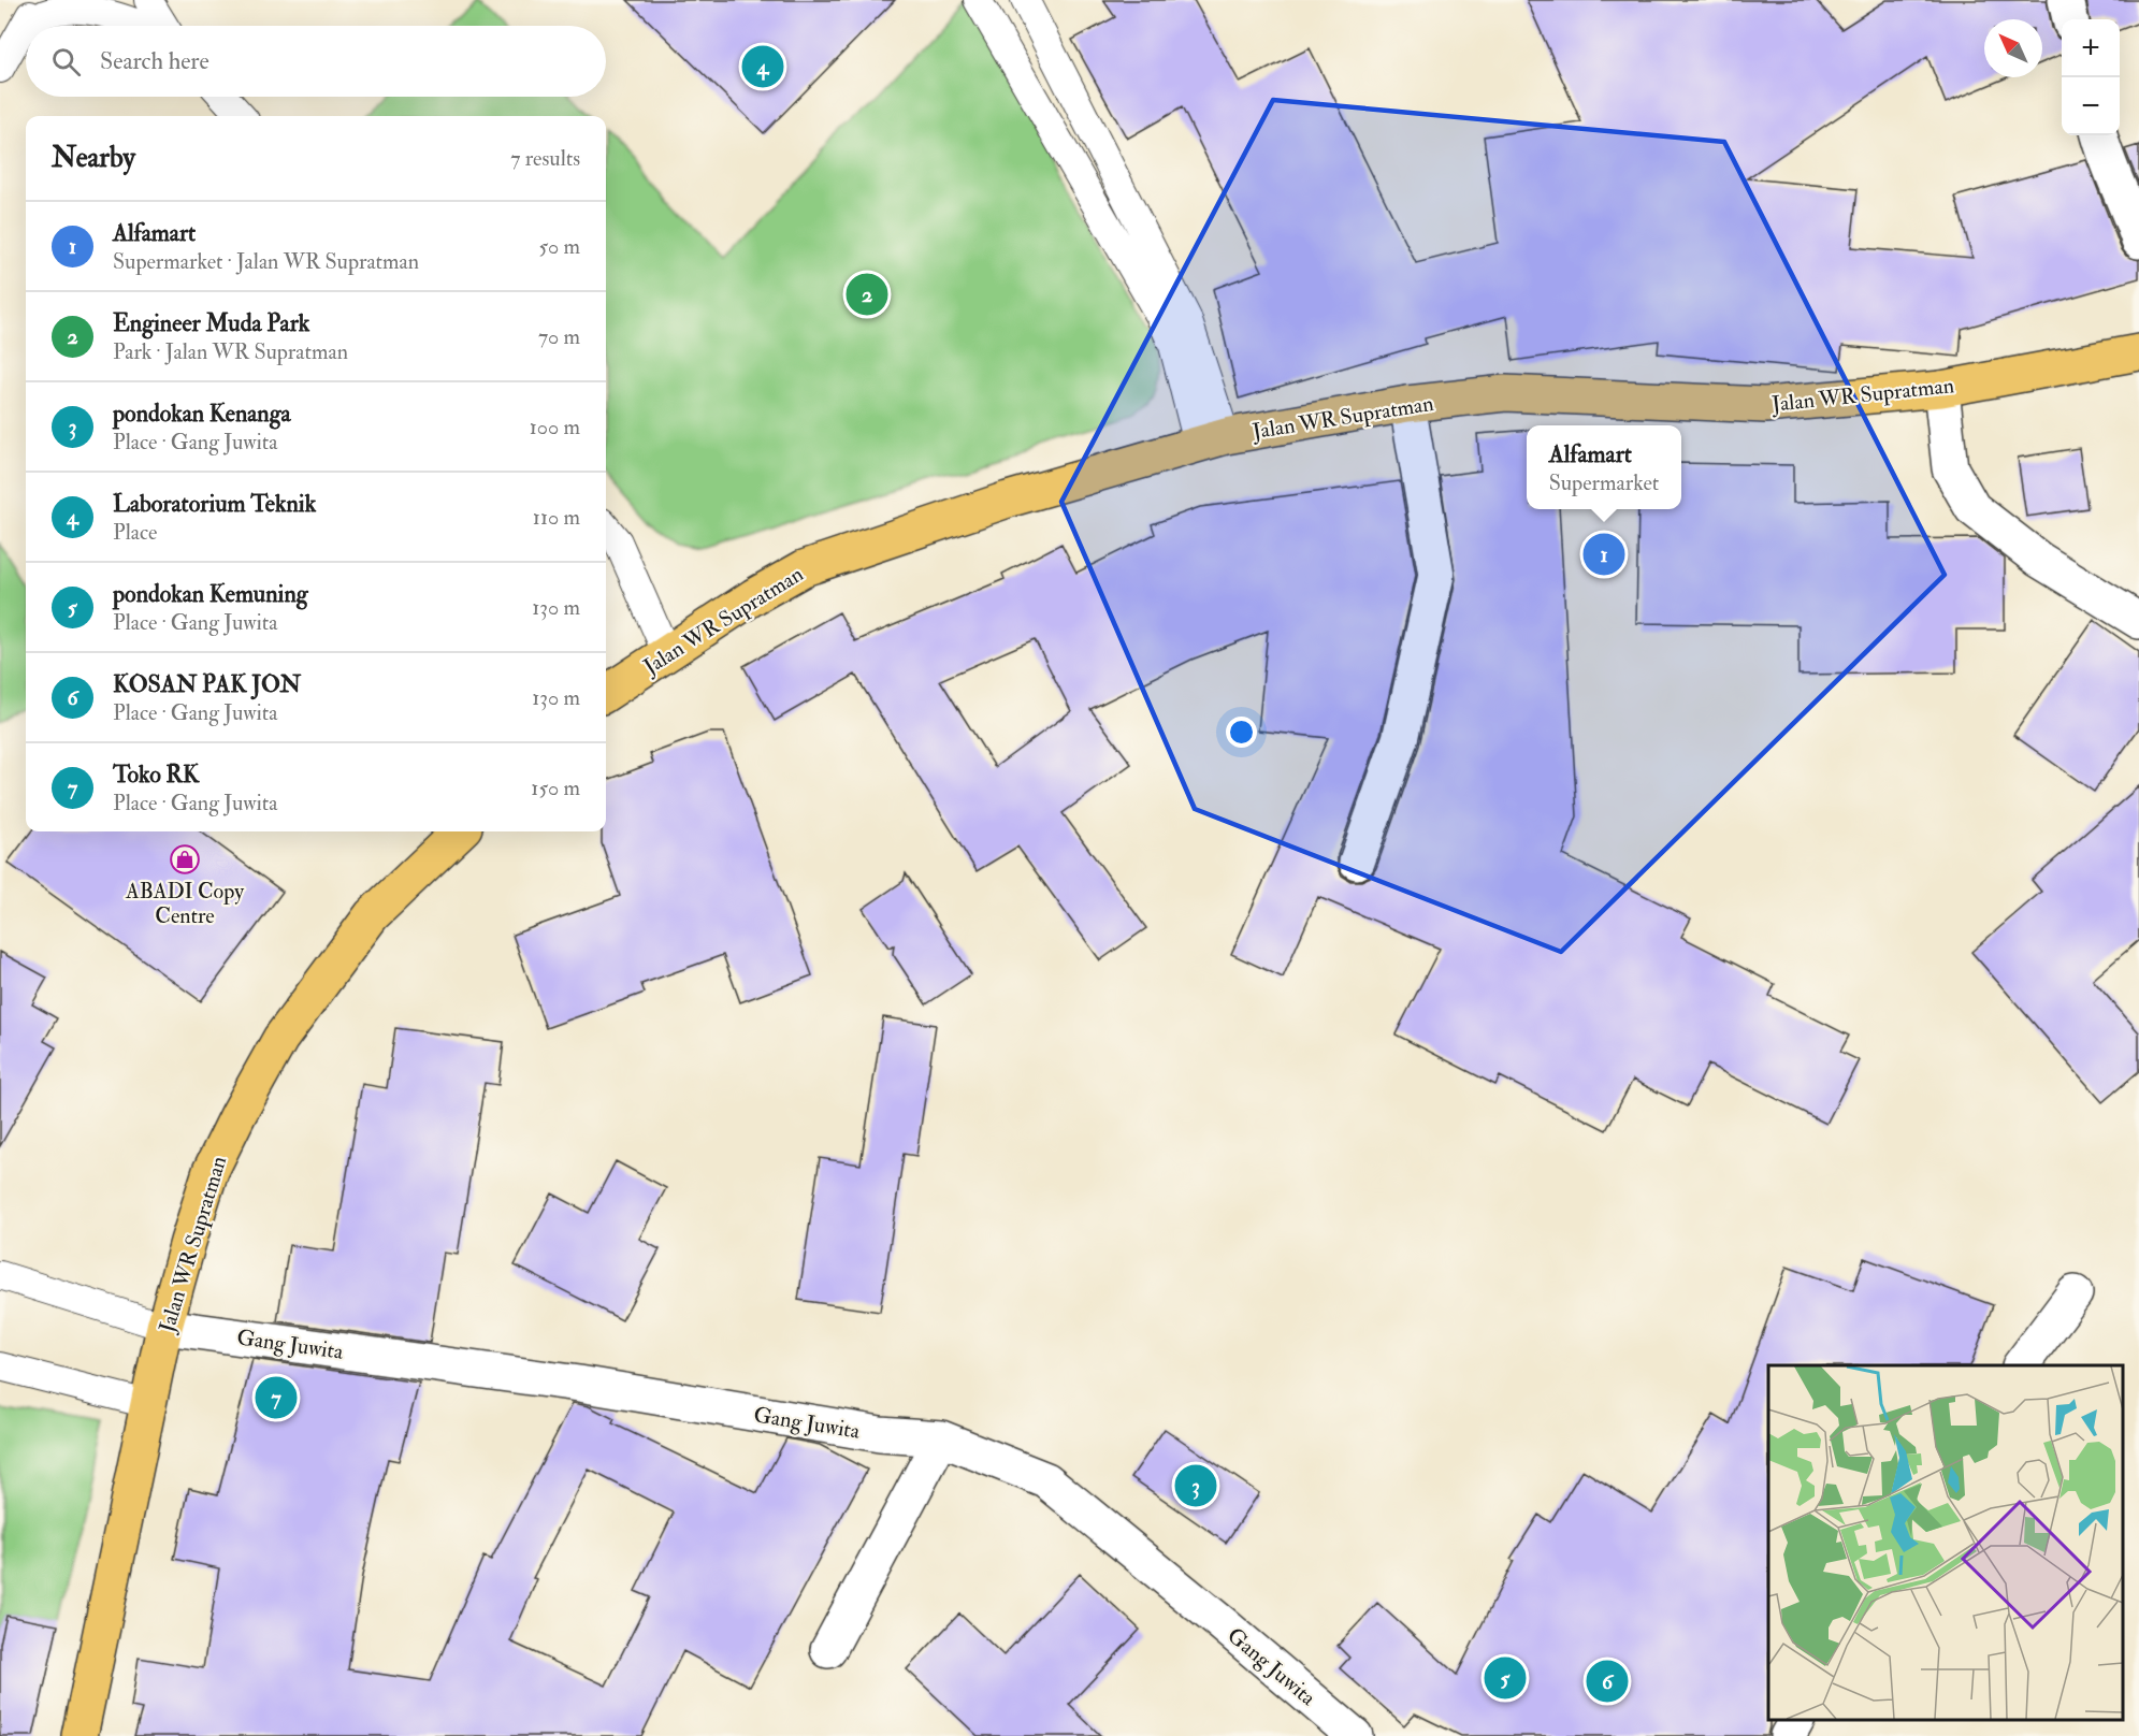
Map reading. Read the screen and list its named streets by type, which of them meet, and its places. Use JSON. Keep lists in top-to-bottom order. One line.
{"streets":{"highway":["Jalan WR Supratman"],"street":["Gang Juwita"]},"crossings":[["Jalan WR Supratman","Gang Juwita"]],"places":{"shop":["ABADI Copy Centre"]},"north":"top left","page":{"map_buttons":["+","−"],"search":"Search here","pins":["4","2","1","7","3","5","6"],"heading":["Nearby","7 results"],"list":[{"mark":"1","name":"Alfamart","note":"Supermarket · Jalan WR Supratman","value":"50 m"},{"mark":"2","name":"Engineer Muda Park","note":"Park · Jalan WR Supratman","value":"70 m"},{"mark":"3","name":"pondokan Kenanga","note":"Place · Gang Juwita","value":"100 m"},{"mark":"4","name":"Laboratorium Teknik","note":"Place","value":"110 m"},{"mark":"5","name":"pondokan Kemuning","note":"Place · Gang Juwita","value":"130 m"},{"mark":"6","name":"KOSAN PAK JON","note":"Place · Gang Juwita","value":"130 m"},{"mark":"7","name":"Toko RK","note":"Place · Gang Juwita","value":"150 m"}],"popup":["Alfamart","Supermarket"]}}
